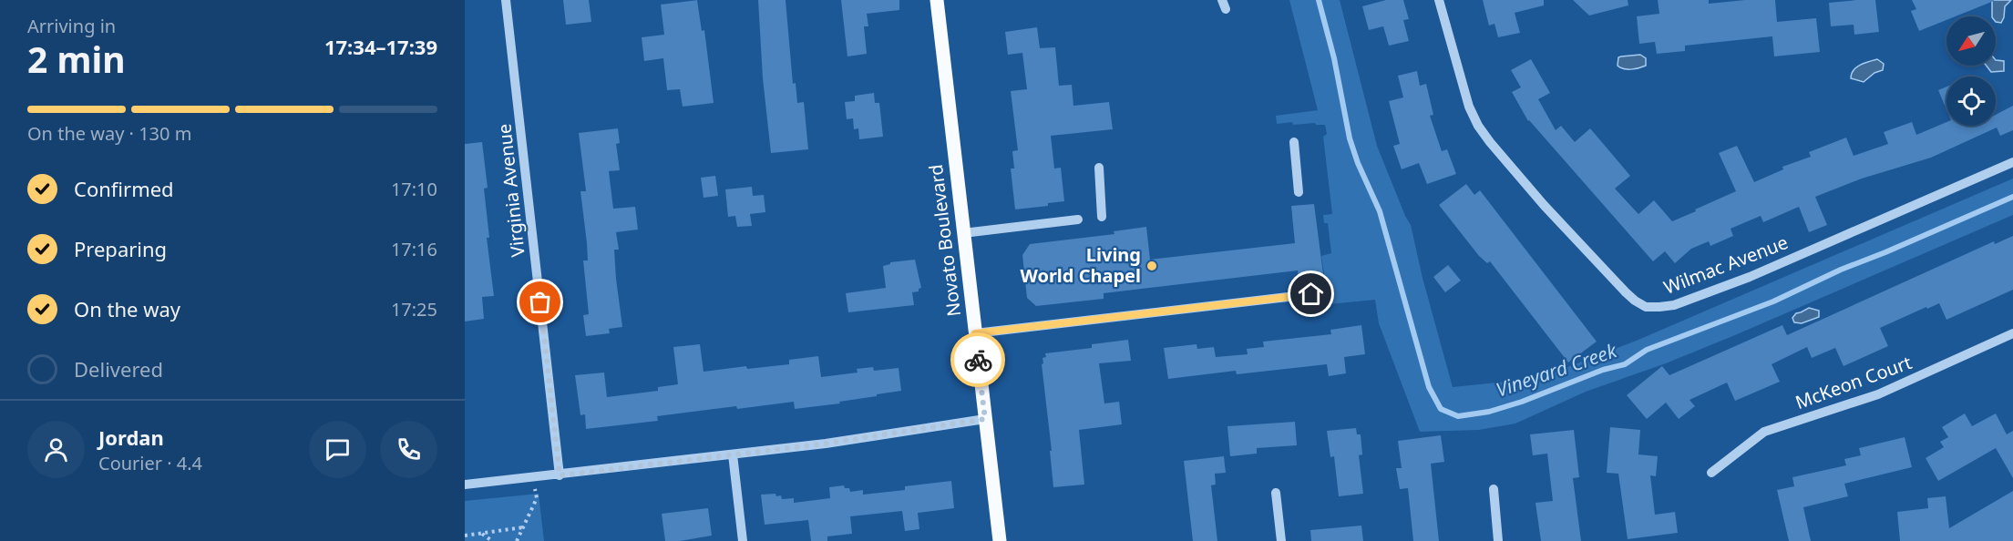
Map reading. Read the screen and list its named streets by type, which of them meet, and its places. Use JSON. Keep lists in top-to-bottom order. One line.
{"streets":{"main road":["Novato Boulevard"],"street":["Virginia Avenue","Wilmac Avenue","McKeon Court"]},"water":["Vineyard Creek"],"places":["Living World Chapel"],"north":"bottom left","page":{"heading":["2 min","Arriving in","17:34–17:39"],"panel":["Jordan","Courier · 4.4"],"bar":"On the way · 130 m","list":[["Confirmed","17:10"],["Preparing","17:16"],["On the way","17:25"],"Delivered"]}}
